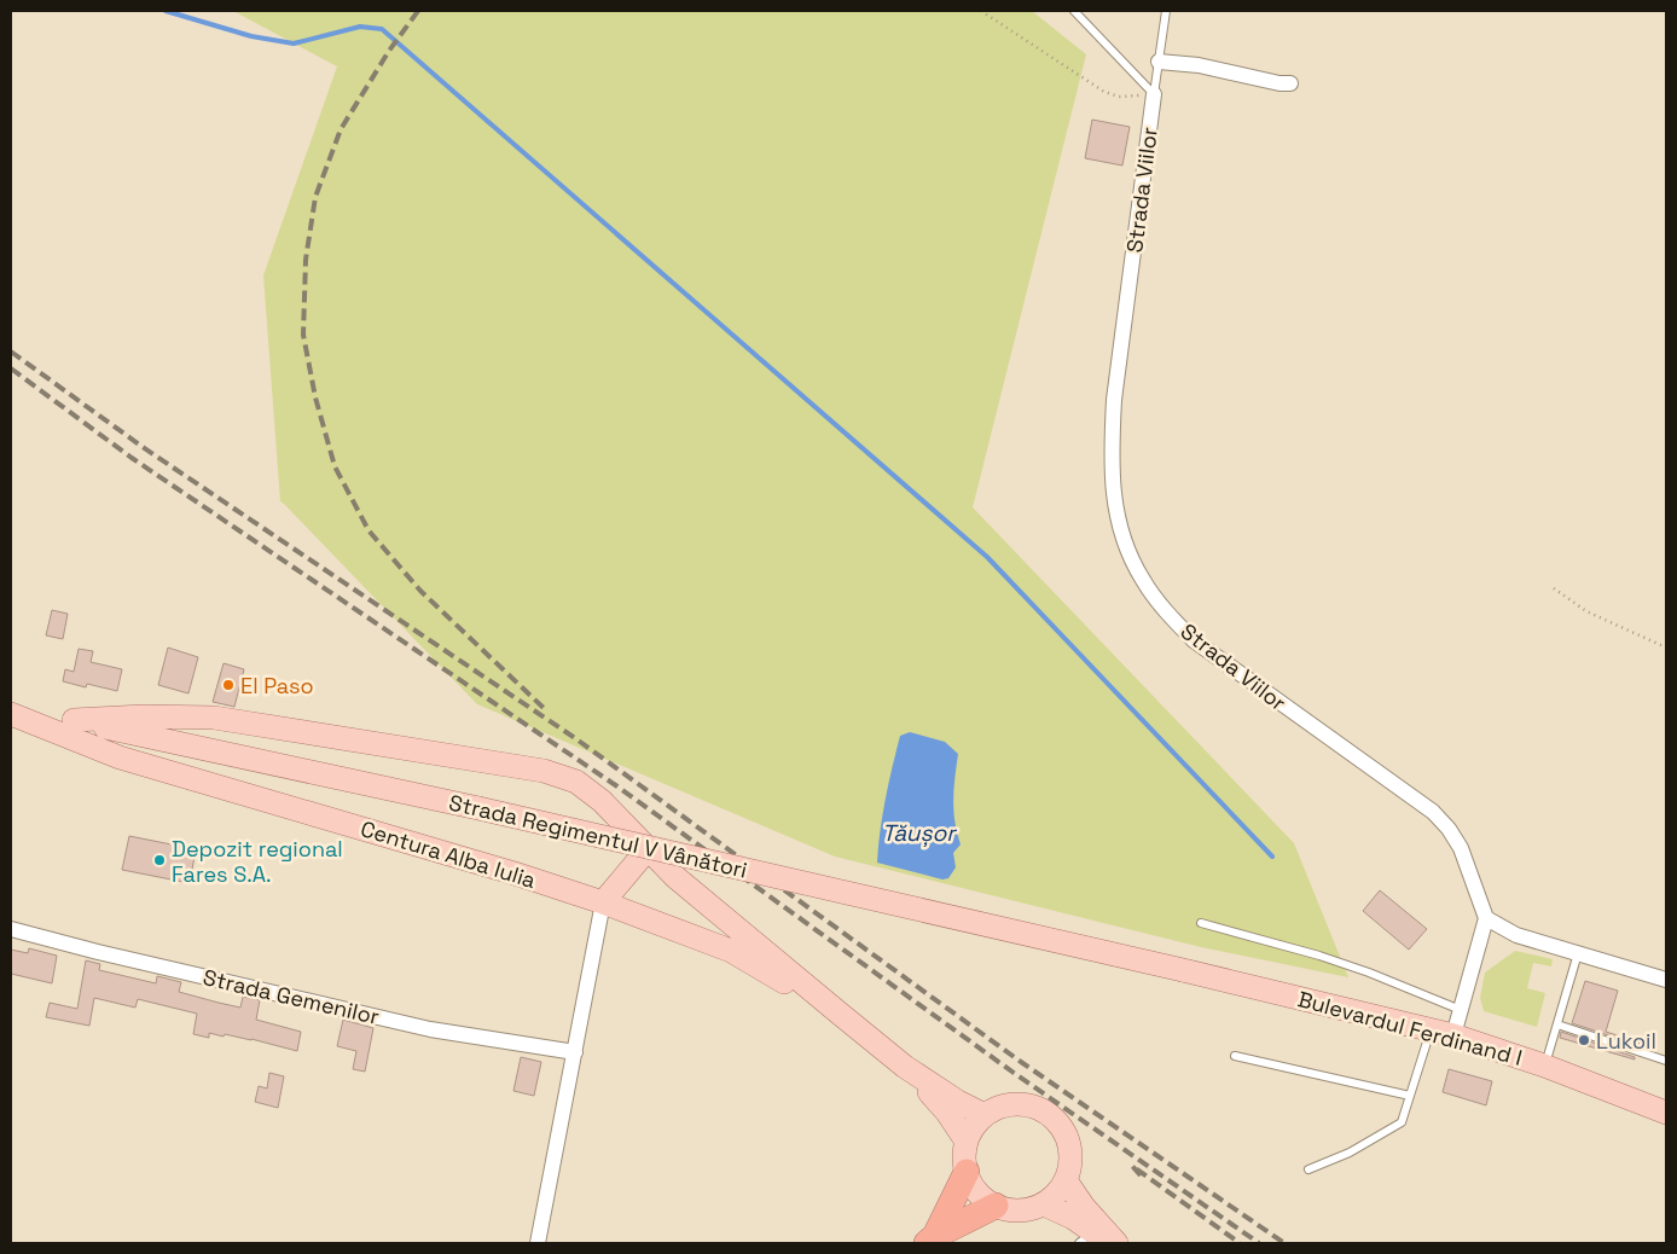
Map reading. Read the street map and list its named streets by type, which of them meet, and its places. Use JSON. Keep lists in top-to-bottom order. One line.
{"streets":{"main road":["Strada Regimentul V Vânători","Centura Alba Iulia","Bulevardul Ferdinand I"],"street":["Strada Viilor","Strada Gemenilor"]},"crossings":[["Strada Regimentul V Vânători","Centura Alba Iulia"],["Strada Regimentul V Vânători","Bulevardul Ferdinand I"]],"water":["Tăușor"],"places":["El Paso","Depozit regional Fares S.A.","Lukoil"]}
